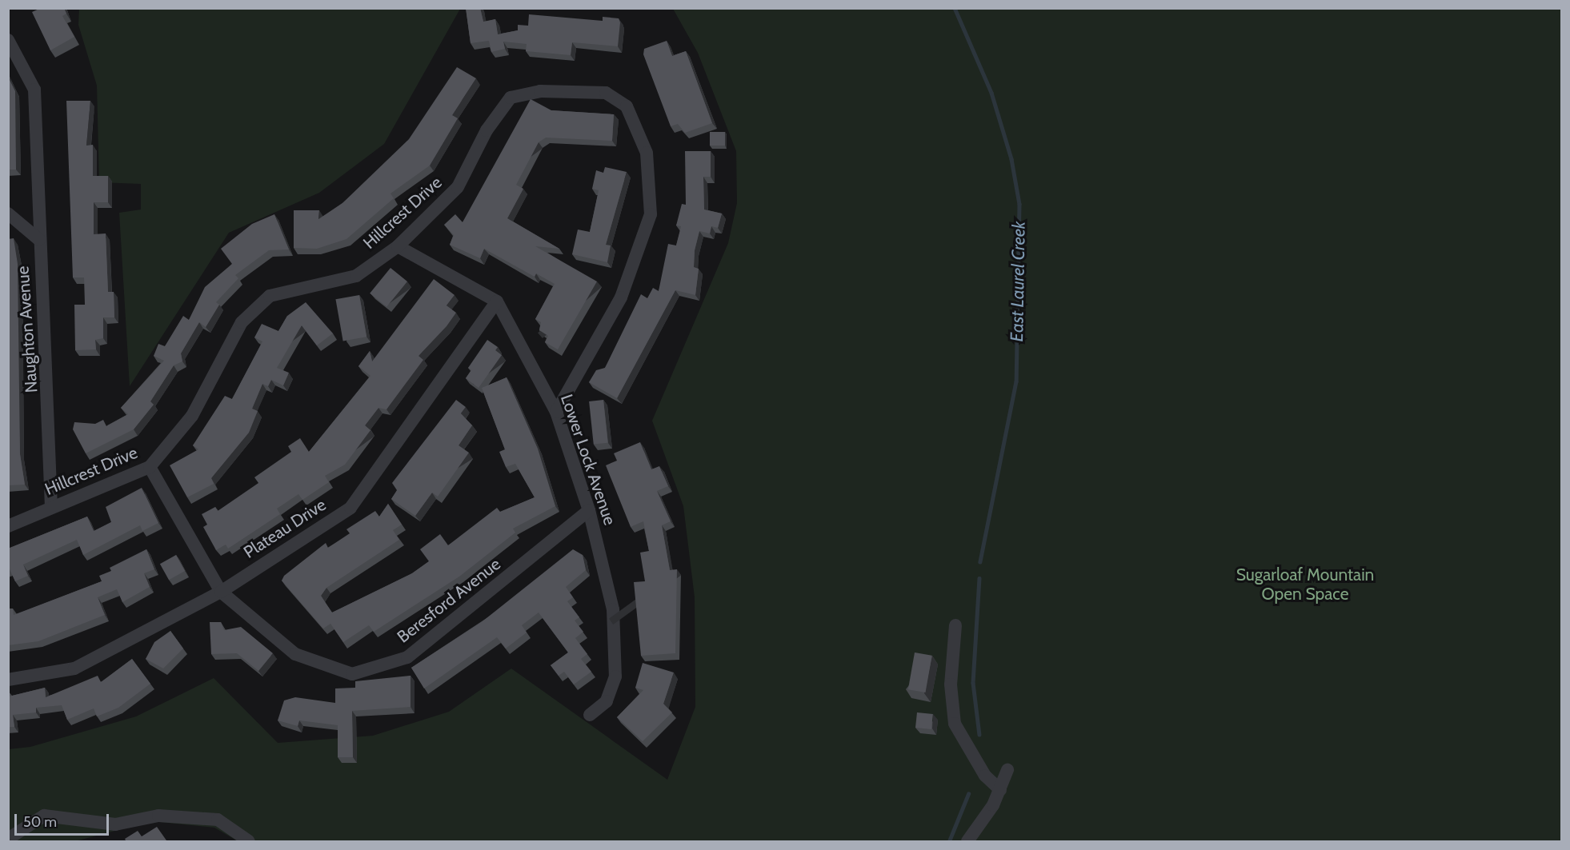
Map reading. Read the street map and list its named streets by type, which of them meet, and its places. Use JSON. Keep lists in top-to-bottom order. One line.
{"streets":{"street":["Hillcrest Drive","Naughton Avenue","Lower Lock Avenue","Plateau Drive","Beresford Avenue"]},"crossings":[["Hillcrest Drive","Naughton Avenue"],["Hillcrest Drive","Lower Lock Avenue"],["Hillcrest Drive","Beresford Avenue"],["Lower Lock Avenue","Plateau Drive"],["Lower Lock Avenue","Beresford Avenue"],["Plateau Drive","Beresford Avenue"]],"water":["East Laurel Creek"],"parks":["Sugarloaf Mountain Open Space"],"scale_bar":"50 m"}
